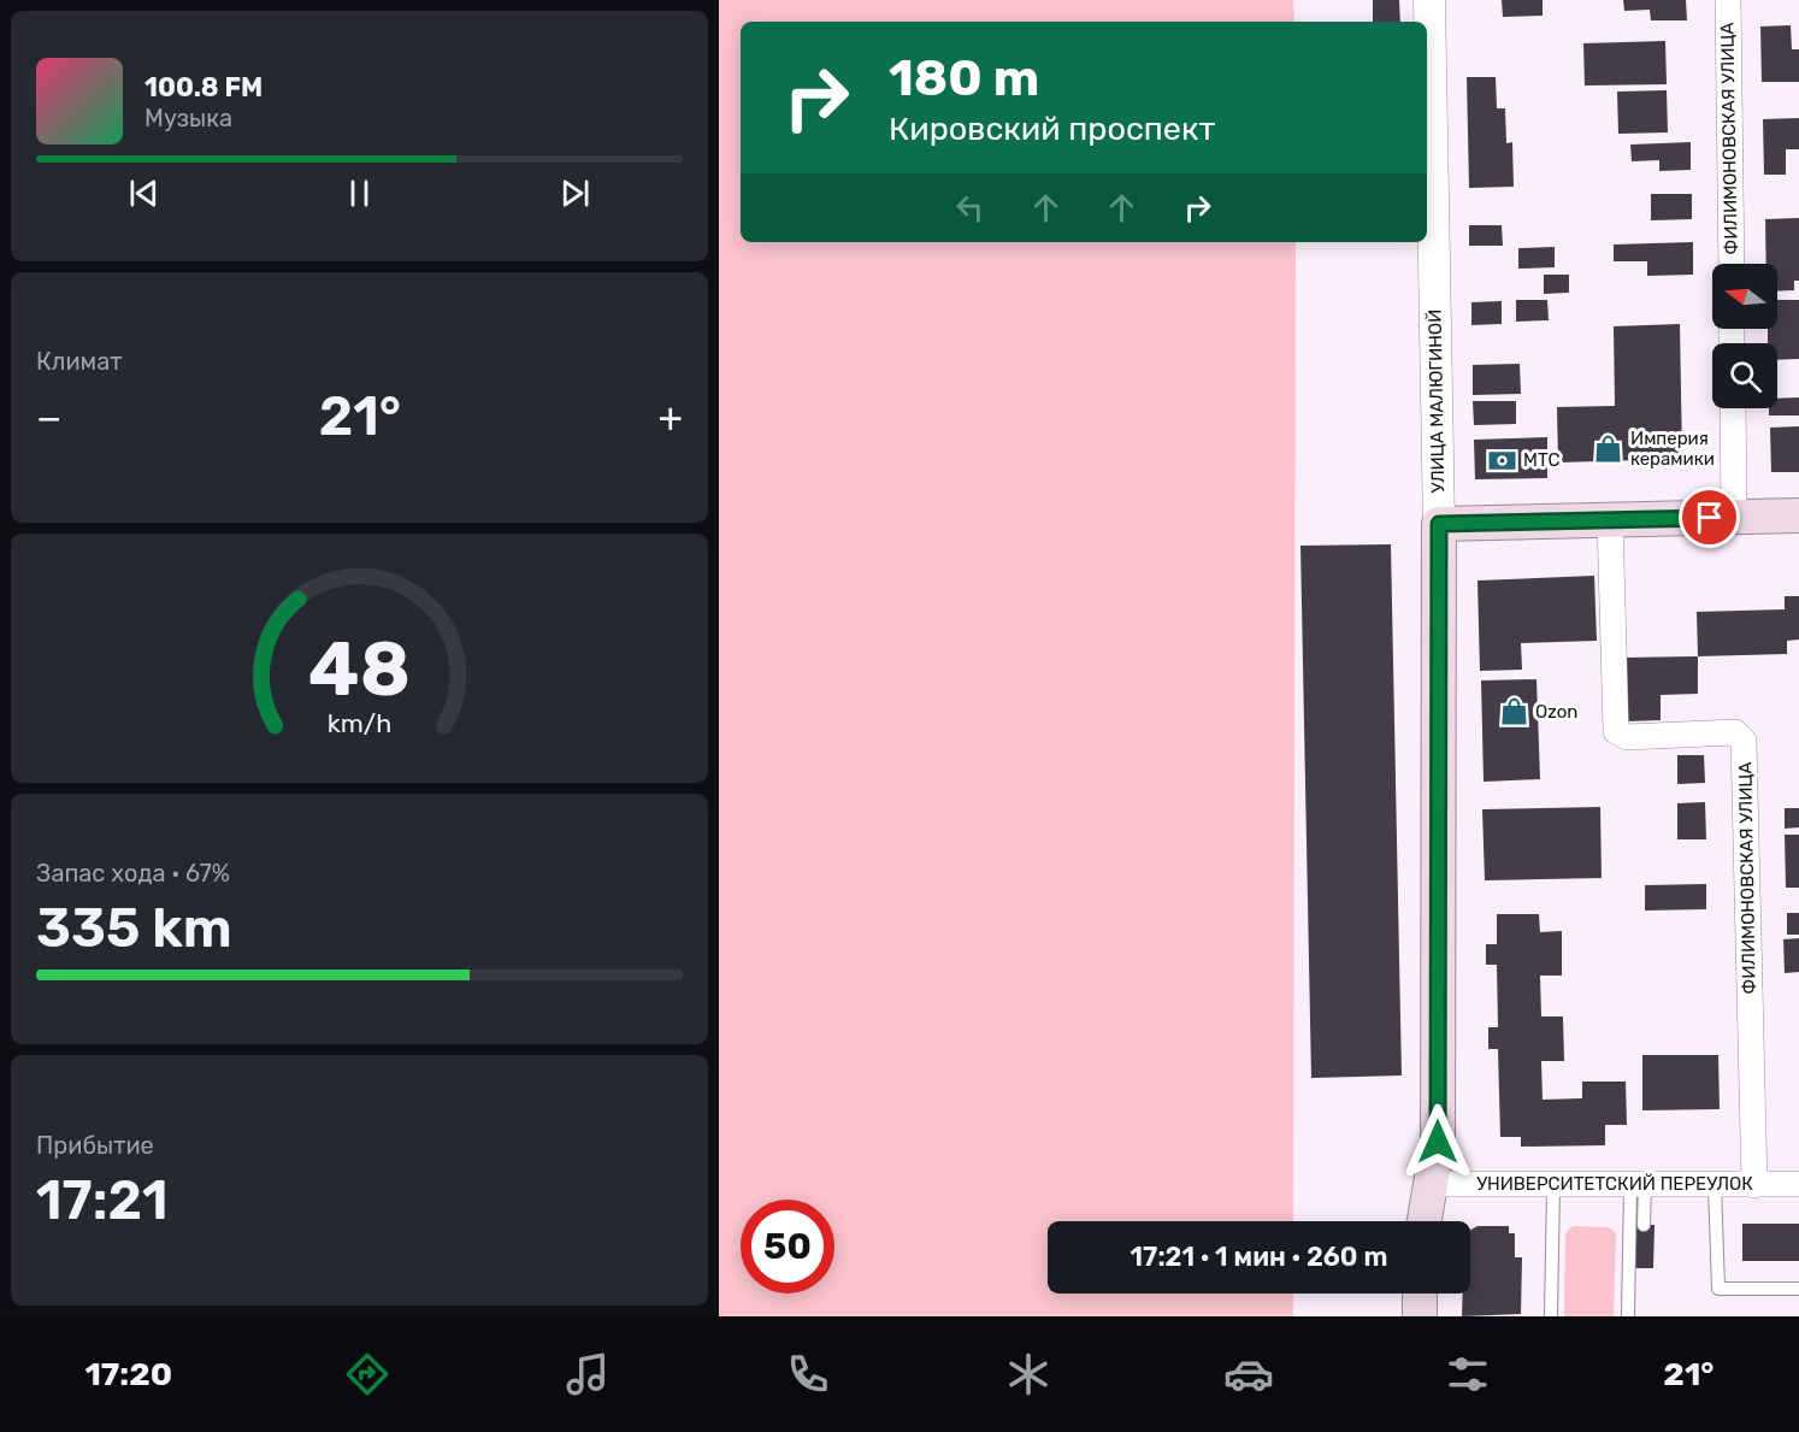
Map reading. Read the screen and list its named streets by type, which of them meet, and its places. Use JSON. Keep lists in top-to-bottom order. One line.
{"streets":{"main road":["УЛИЦА МАЛЮГИНОЙ"],"street":["ФИЛИМОНОВСКАЯ УЛИЦА","УНИВЕРСИТЕТСКИЙ ПЕРЕУЛОК"]},"crossings":[["ФИЛИМОНОВСКАЯ УЛИЦА","УНИВЕРСИТЕТСКИЙ ПЕРЕУЛОК"],["УЛИЦА МАЛЮГИНОЙ","УНИВЕРСИТЕТСКИЙ ПЕРЕУЛОК"]],"places":{"shop":["Империя керамики","Ozon"],"bank":["МТС"]},"north":"left","page":{"turn":["180 m","Кировский проспект"],"song":["100.8 FM","Музыка"],"tile":["Климат",["Запас хода · 67%","335 km"],["Прибытие","17:21"]],"heat":["−","21°","+"],"limit":"50","trip":"17:21 · 1 мин · 260 m","tabs":["17:20","21°"],"gauge":["48","km/h"]}}
